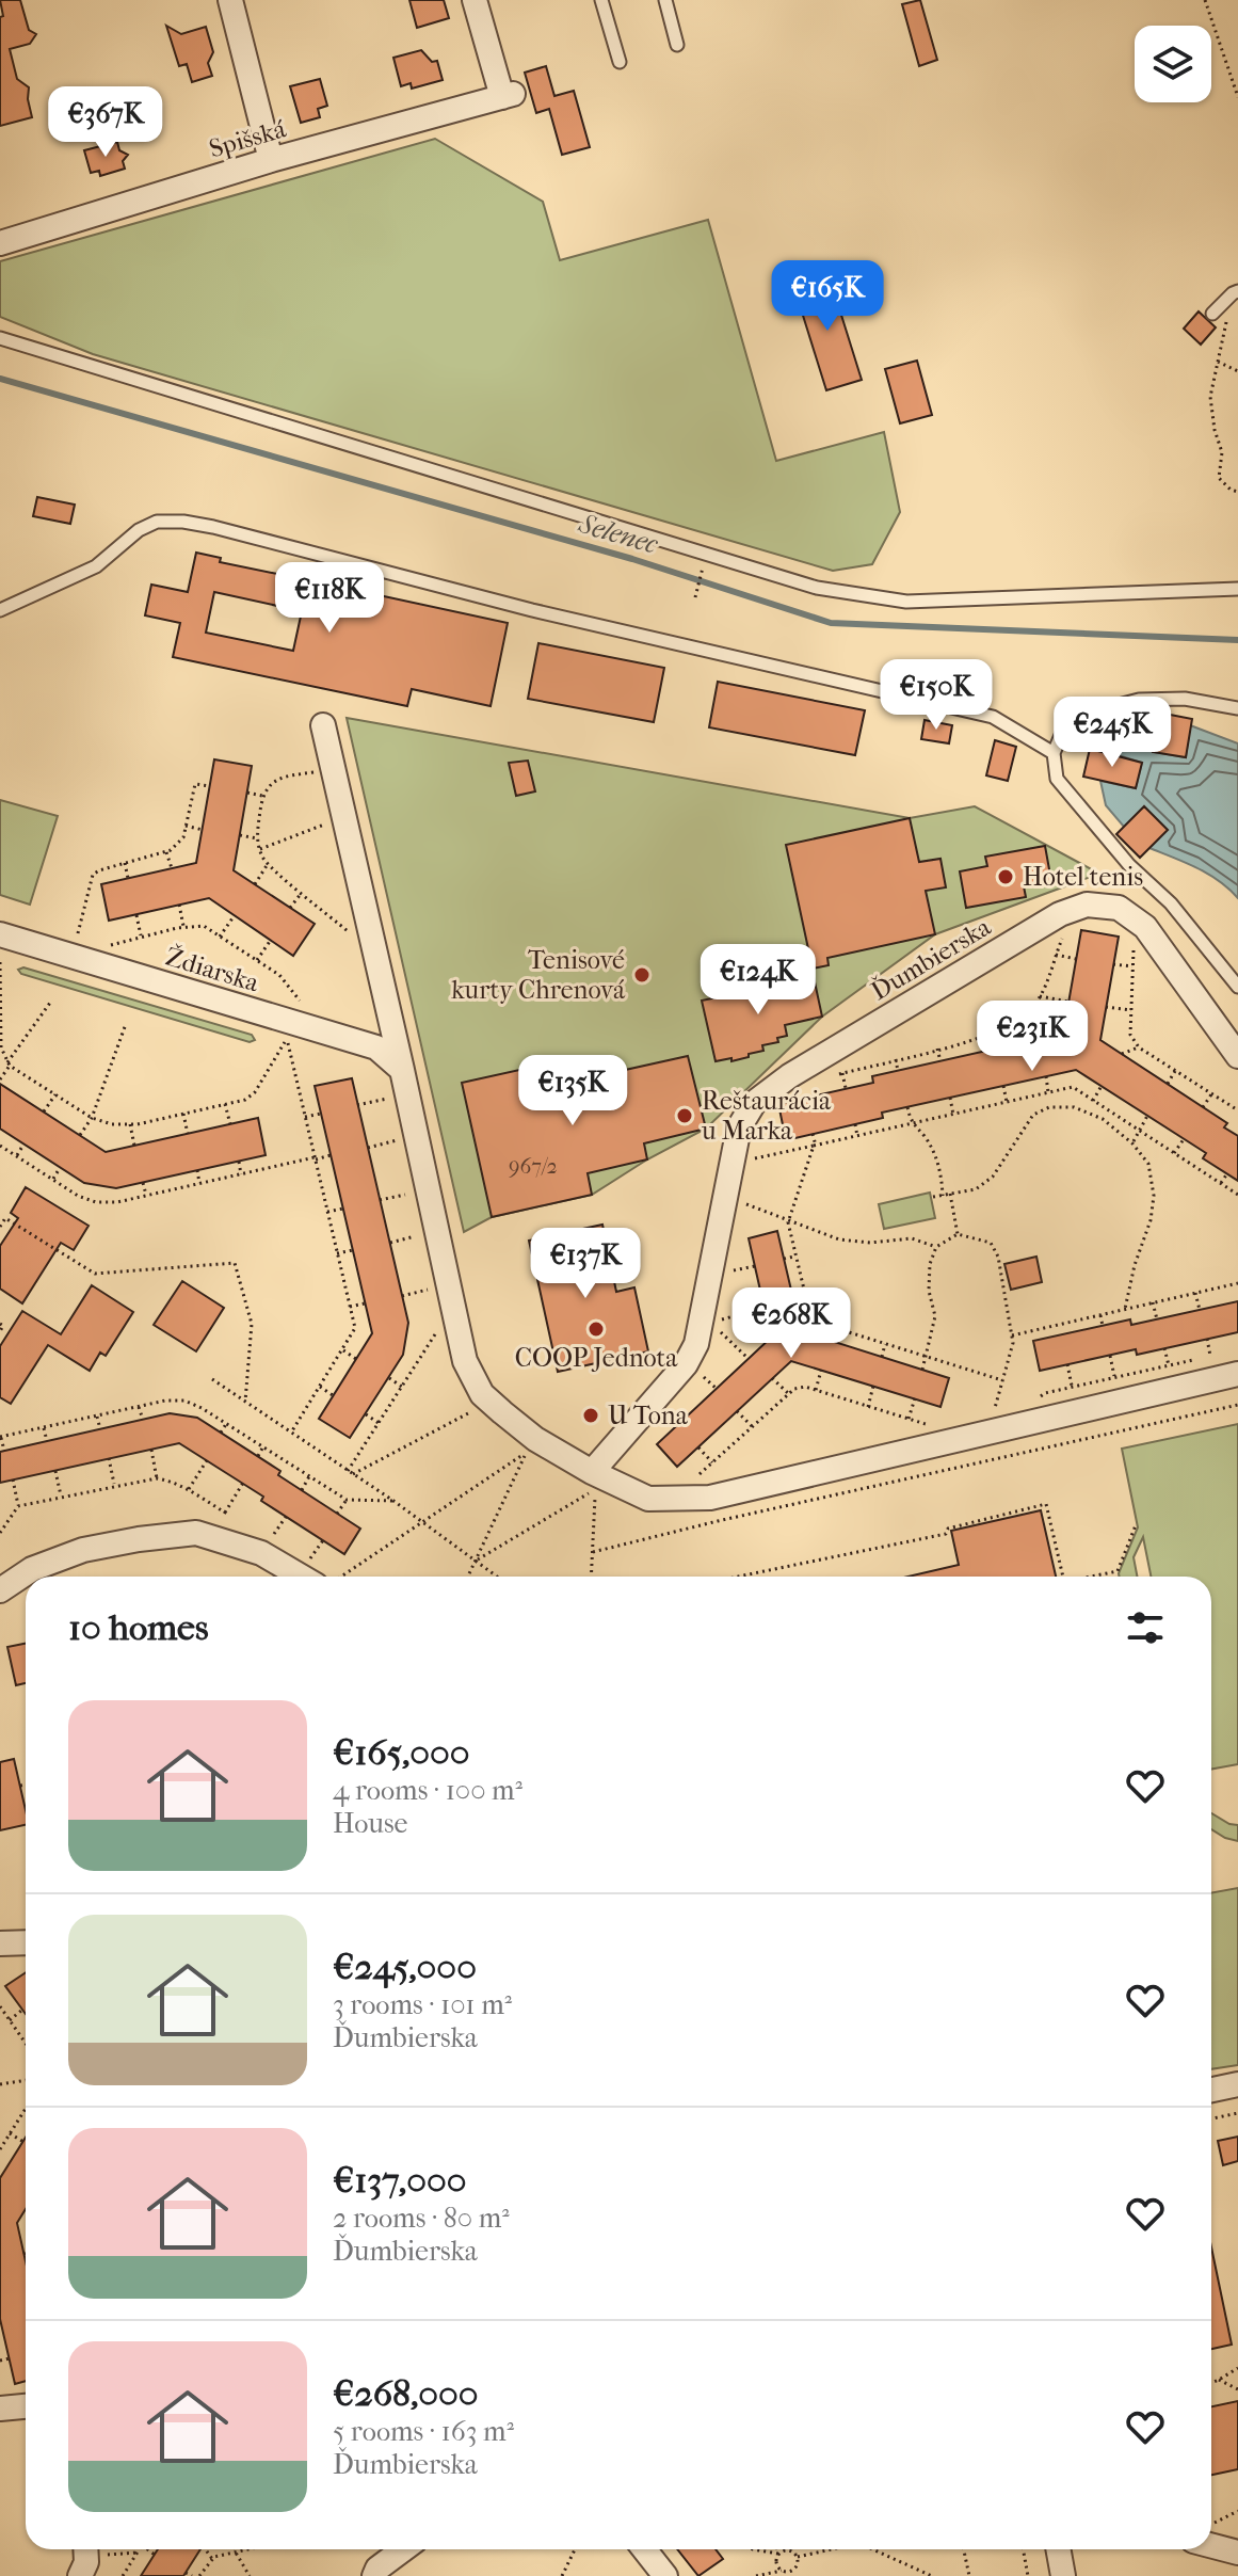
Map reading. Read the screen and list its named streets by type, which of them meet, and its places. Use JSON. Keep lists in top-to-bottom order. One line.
{"streets":{"street":["Spišská","Ďumbierska","Ždiarska"]},"water":["Selenec"],"places":["Hotel tenis","Tenisové kurty Chrenová","Reštaurácia u Marka","COOP Jednota","U Tona"],"house_numbers":["967/2"],"page":{"price":["€367K","€165K","€118K","€150K","€245K","€124K","€231K","€135K","€137K","€268K"],"heading":"10 homes","list":[{"name":"€165,000","note":"4 rooms · 100 m² · House"},{"name":"€245,000","note":"3 rooms · 101 m² · Ďumbierska"},{"name":"€137,000","note":"2 rooms · 80 m² · Ďumbierska"},{"name":"€268,000","note":"5 rooms · 163 m² · Ďumbierska"}]}}
